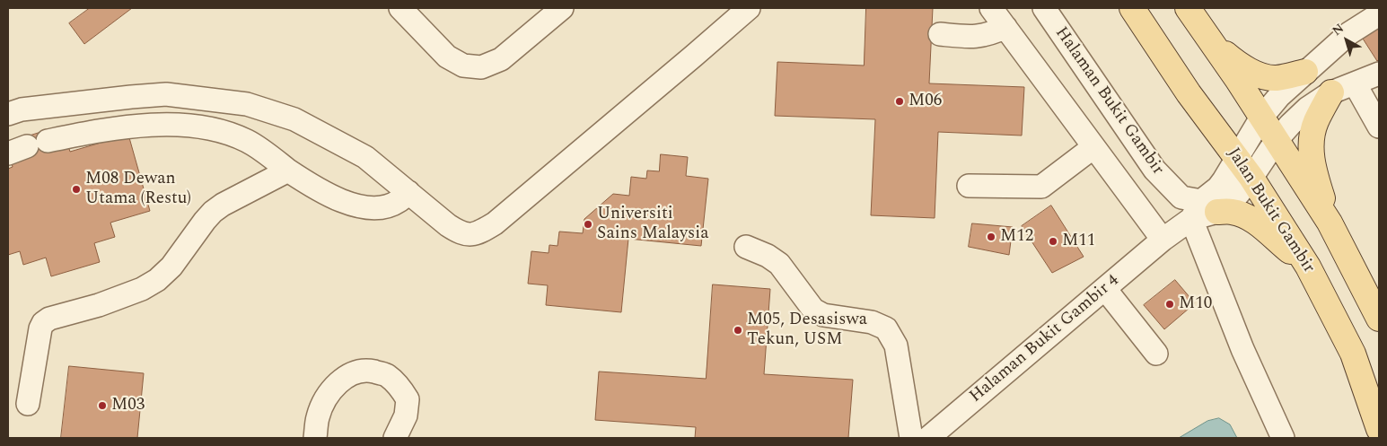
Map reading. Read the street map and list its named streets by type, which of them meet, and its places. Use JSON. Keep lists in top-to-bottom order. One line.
{"streets":{"main road":["Jalan Bukit Gambir"],"street":["Halaman Bukit Gambir","Halaman Bukit Gambir 4"]},"crossings":[["Halaman Bukit Gambir","Halaman Bukit Gambir 4"]],"places":["M06","M08 Dewan Utama (Restu)","Universiti Sains Malaysia","M12","M11","M10","M05, Desasiswa Tekun, USM","M03"],"north":"top left"}
